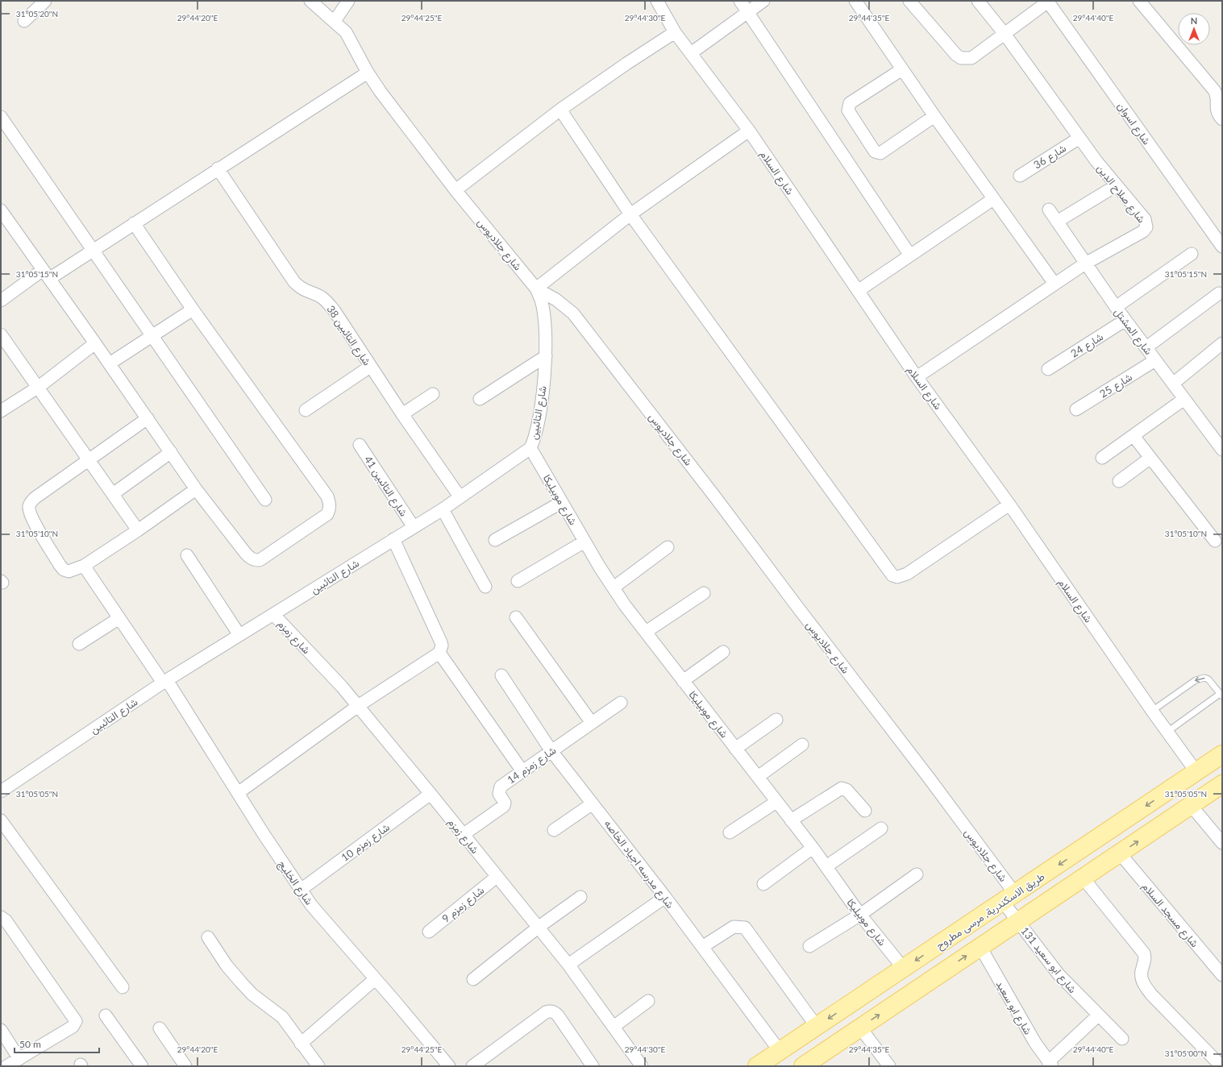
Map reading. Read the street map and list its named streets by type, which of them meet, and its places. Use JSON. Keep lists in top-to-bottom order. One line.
{"streets":{"main road":["طريق الاسكندرية, مرسى مطروح"],"street":["شارع اسوان","شارع 36","شارع السلام","شارع صلاح الدين","شارع جلاديوس","شارع المشتل","شارع التائبين 38","شارع 24","شارع 25","شارع التائبين","شارع التائبين 41","شارع موبيليكا","شارع زمزم","شارع زمزم 14","شارع زمزم 10","شارع مدرسه اجياد الخاصه","شارع الخليج","شارع زمزم 9","شارع مسجد السلام","شارع ابو سعيد 131","شارع ابو سعيد"]},"crossings":[["شارع 36","شارع صلاح الدين"],["شارع السلام","شارع صلاح الدين"],["شارع السلام","طريق الاسكندرية, مرسى مطروح"],["شارع صلاح الدين","شارع المشتل"],["شارع جلاديوس","شارع التائبين"],["شارع جلاديوس","طريق الاسكندرية, مرسى مطروح"],["شارع جلاديوس","شارع ابو سعيد 131"],["شارع المشتل","شارع 24"],["شارع المشتل","شارع 25"],["شارع التائبين 38","شارع التائبين"],["شارع التائبين","شارع التائبين 41"],["شارع التائبين","شارع موبيليكا"],["شارع التائبين","شارع زمزم"],["شارع التائبين","شارع الخليج"],["شارع موبيليكا","طريق الاسكندرية, مرسى مطروح"],["شارع زمزم","شارع زمزم 14"],["شارع زمزم","شارع زمزم 10"],["شارع زمزم","شارع زمزم 9"],["شارع زمزم 14","شارع مدرسه اجياد الخاصه"],["شارع زمزم 10","شارع الخليج"],["شارع مدرسه اجياد الخاصه","طريق الاسكندرية, مرسى مطروح"],["طريق الاسكندرية, مرسى مطروح","شارع ابو سعيد 131"]],"scale_bar":"50 m","north":"top","coordinates":["31°05'20\"N","29°44'20\"E","29°44'25\"E","29°44'30\"E","29°44'35\"E","29°44'40\"E","31°05'15\"N","31°05'10\"N","31°05'05\"N","31°05'00\"N"]}
